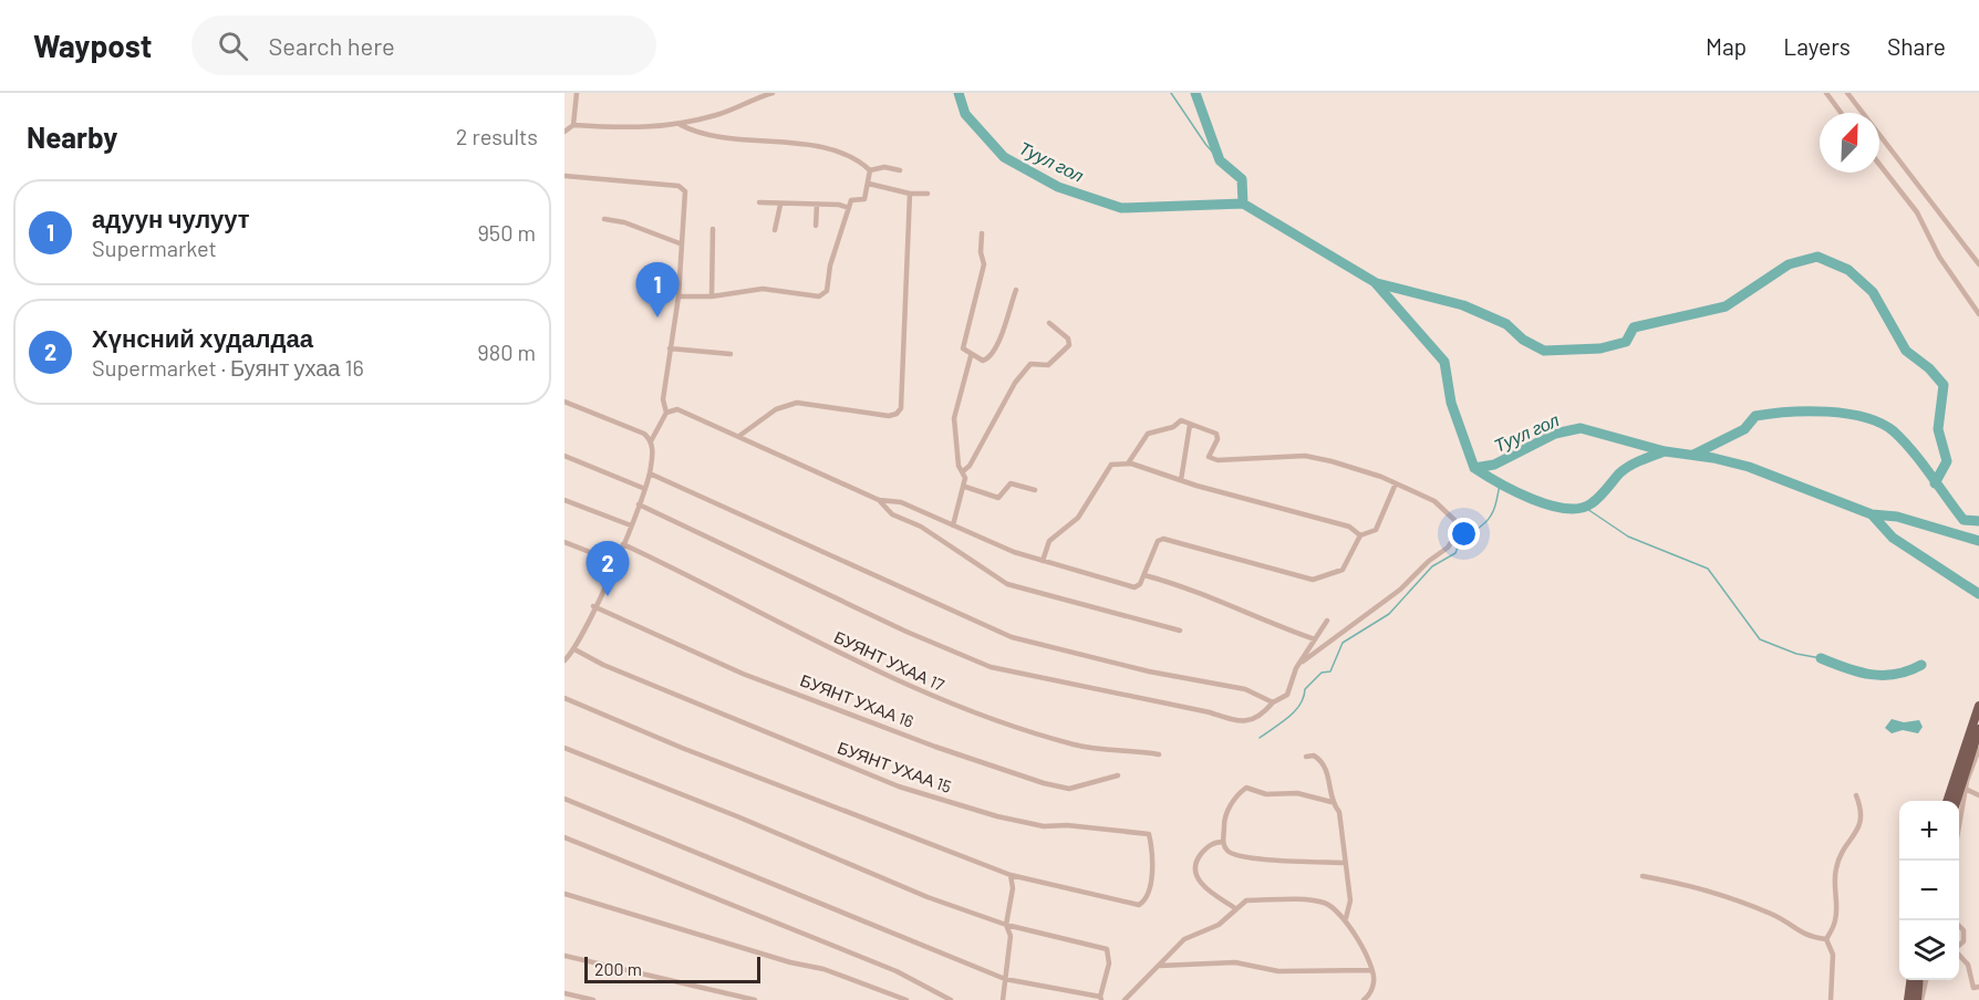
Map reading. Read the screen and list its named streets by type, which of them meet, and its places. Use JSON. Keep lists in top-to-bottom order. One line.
{"streets":{"street":["БУЯНТ УХАА 17","БУЯНТ УХАА 16","БУЯНТ УХАА 15"]},"water":["Туул гол"],"scale_bar":"200 m","north":"top right","page":{"header":"Waypost","search":"Search here","nav":["Map","Layers","Share"],"heading":["Nearby","2 results"],"list":[{"mark":"1","name":"адуун чулуут","note":"Supermarket","value":"950 m"},{"mark":"2","name":"Хүнсний худалдаа","note":"Supermarket · Буянт ухаа 16","value":"980 m"}],"pins":["1","2"],"map_buttons":["+","−"],"scale":"200 m"}}
